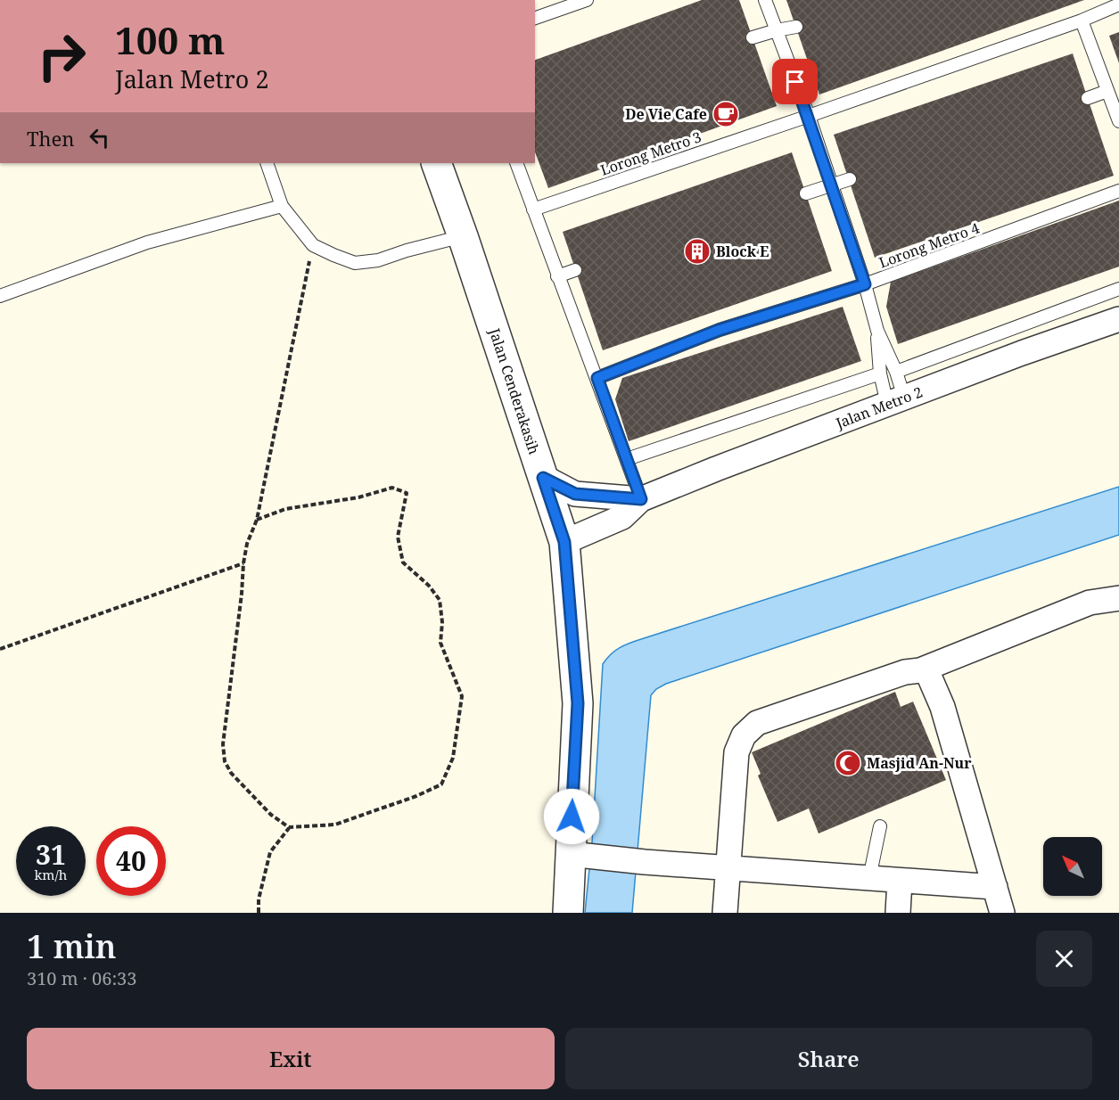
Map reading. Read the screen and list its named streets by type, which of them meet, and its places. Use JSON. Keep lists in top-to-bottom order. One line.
{"streets":{"street":["Jalan Cenderakasih","Jalan Metro 2"],"lane":["Lorong Metro 3","Lorong Metro 4"]},"crossings":[["Jalan Cenderakasih","Jalan Metro 2"]],"places":{"cafe":["De Vie Cafe"],"building":["Block E"],"mosque":["Masjid An-Nur"]},"north":"top left","page":{"turn":["100 m","Jalan Metro 2"],"then":"Then","speed":"31 km/h","limit":"40","heading":["1 min","310 m · 06:33"],"buttons":["Exit","Share"]}}
